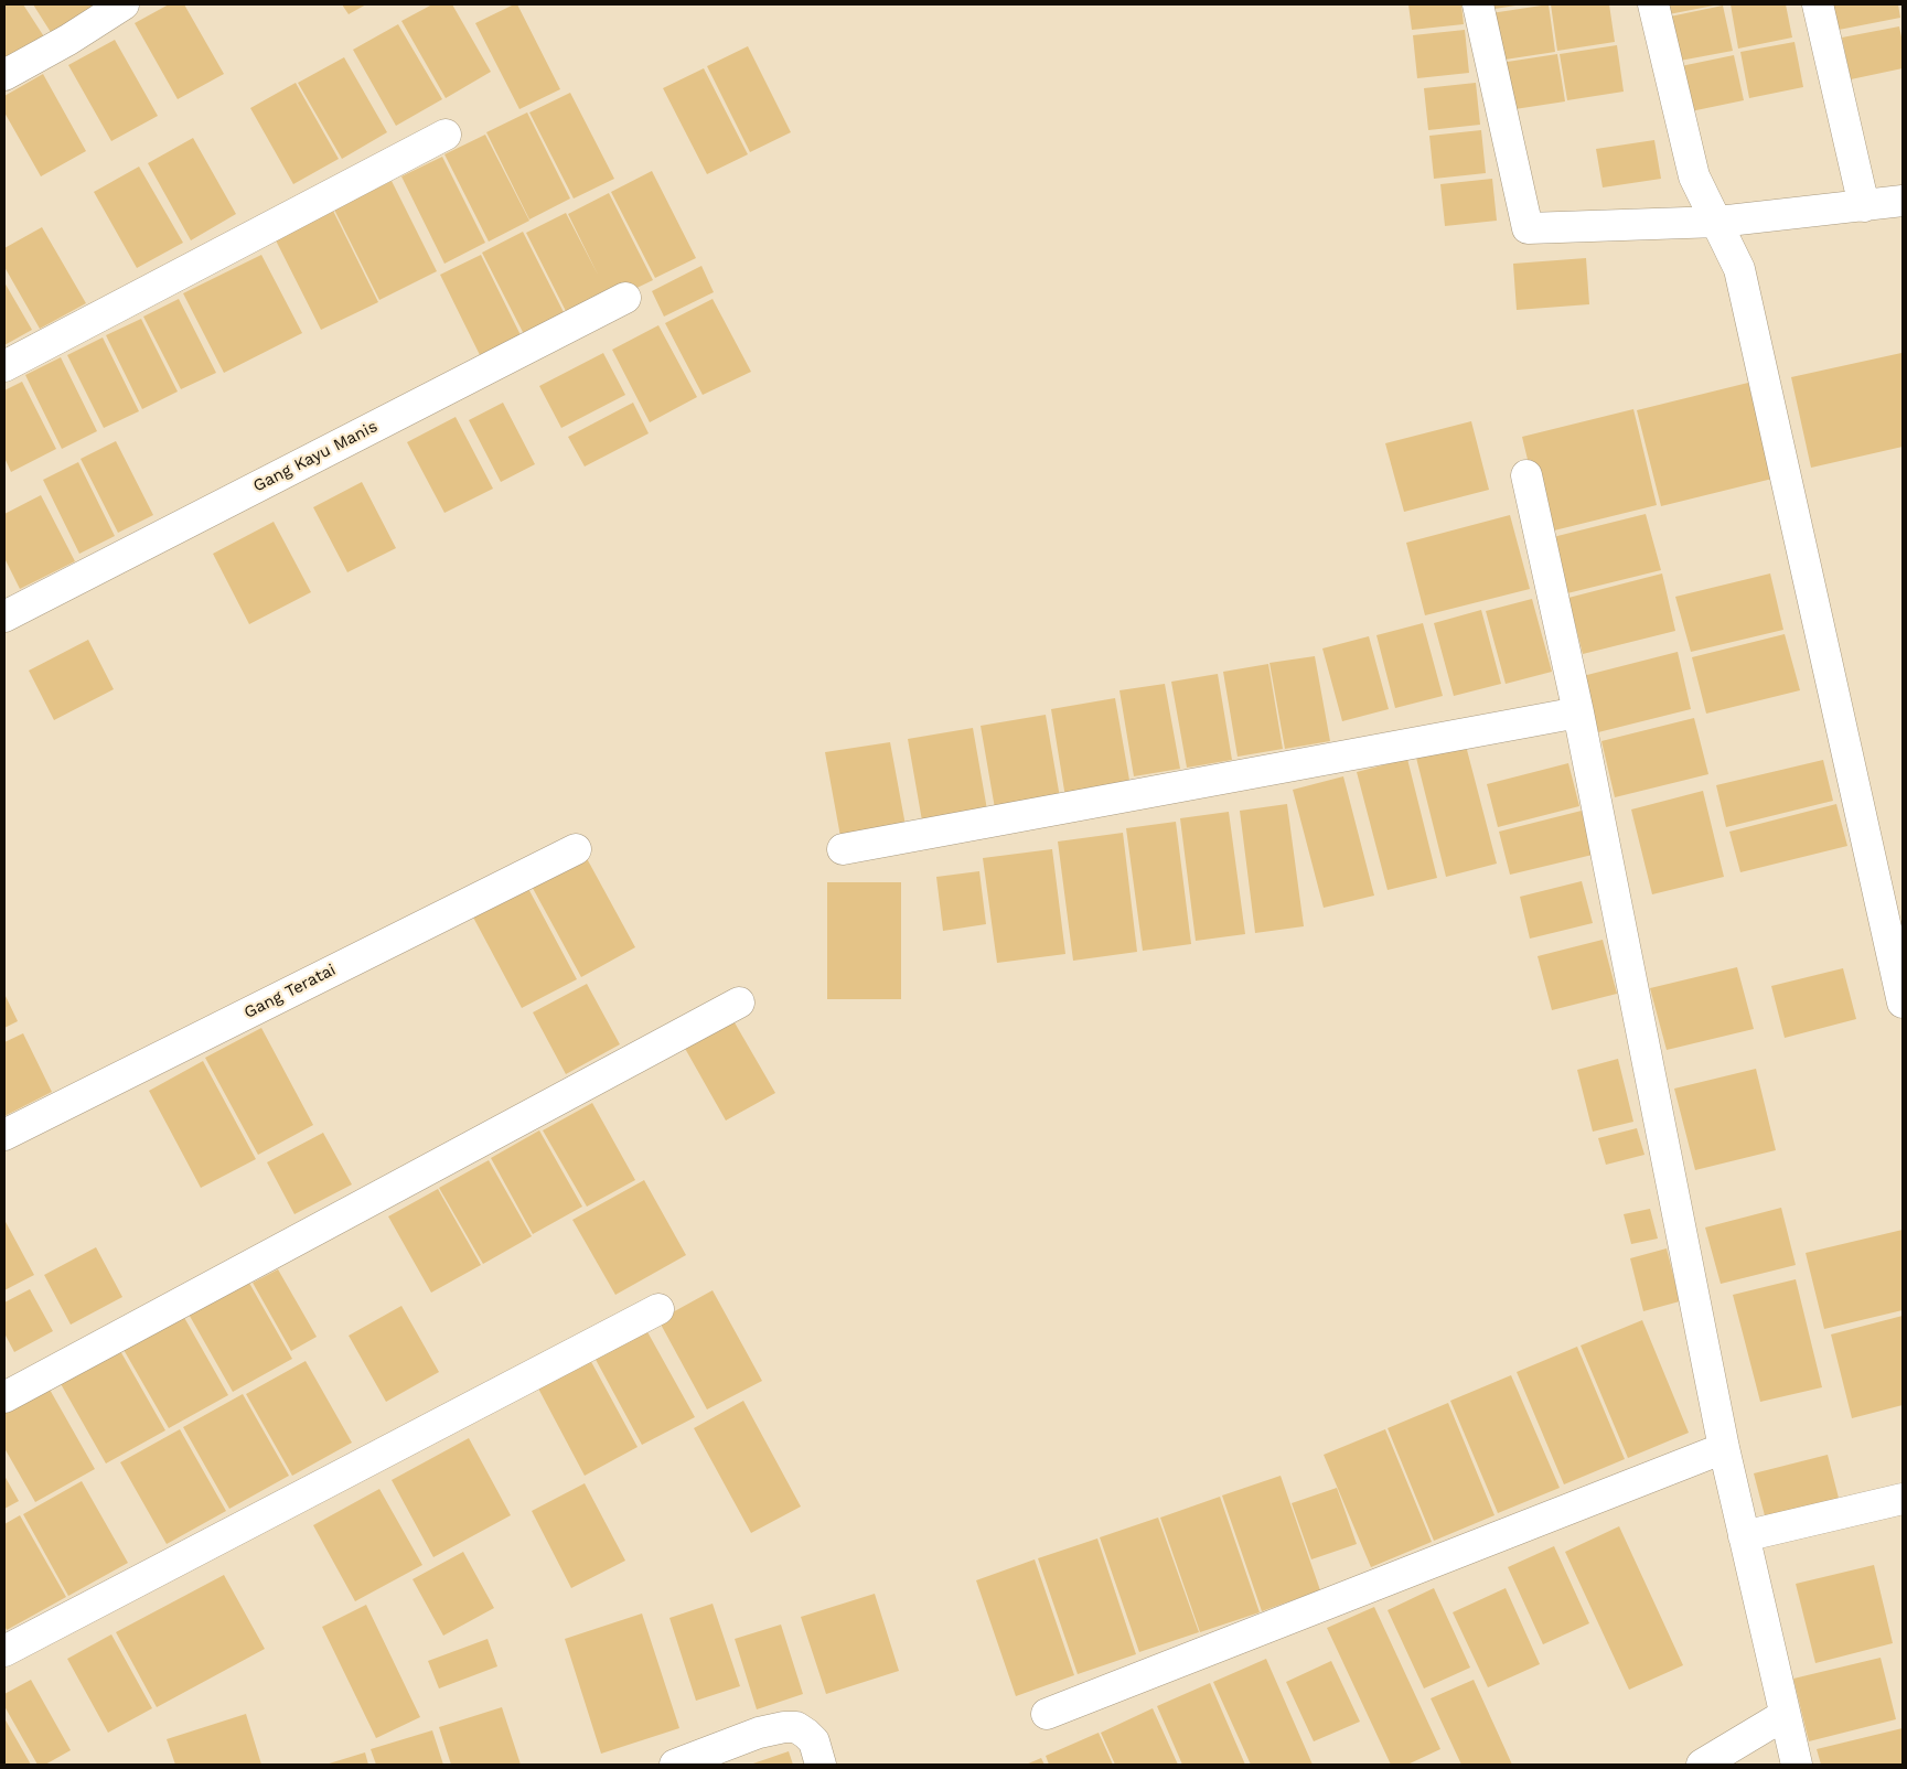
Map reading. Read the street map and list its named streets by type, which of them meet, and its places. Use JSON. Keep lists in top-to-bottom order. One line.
{"streets":{"street":["Gang Kayu Manis","Gang Teratai"]}}
